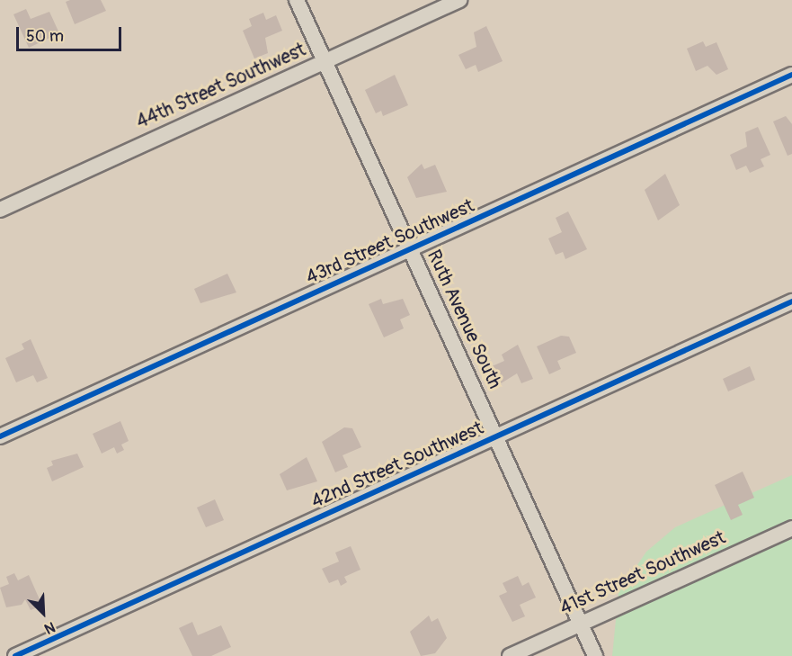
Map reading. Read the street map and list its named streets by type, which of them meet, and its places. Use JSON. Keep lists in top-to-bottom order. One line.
{"streets":{"street":["44th Street Southwest","43rd Street Southwest","Ruth Avenue South","42nd Street Southwest","41st Street Southwest"]},"crossings":[["44th Street Southwest","Ruth Avenue South"],["43rd Street Southwest","Ruth Avenue South"],["Ruth Avenue South","42nd Street Southwest"],["Ruth Avenue South","41st Street Southwest"]],"scale_bar":"50 m","north":"bottom right"}
